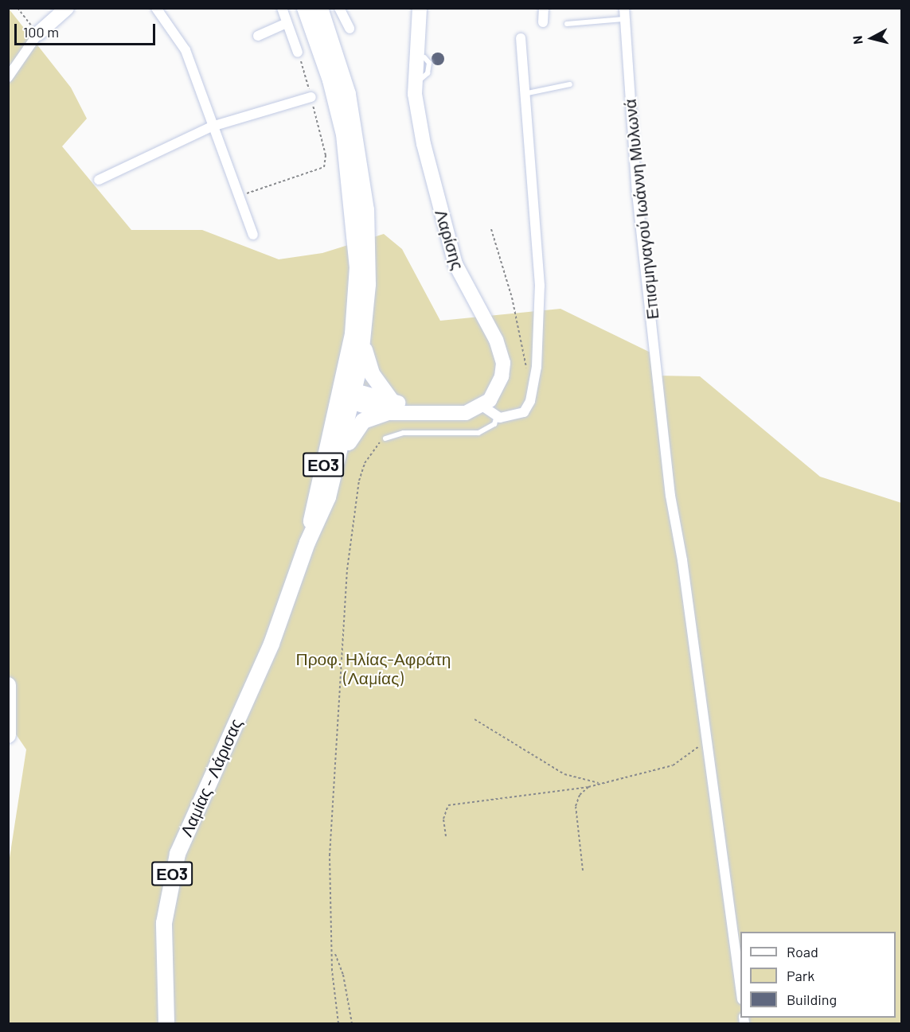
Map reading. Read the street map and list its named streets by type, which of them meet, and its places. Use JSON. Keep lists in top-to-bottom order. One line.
{"streets":{"main road":["Λαρίσης","ΕΟ3","Λαμίας - Λάρισας"],"street":["Επισμηναγού Ιωάννη Μυλωνά"]},"crossings":[["Λαρίσης","ΕΟ3"],["ΕΟ3","Λαμίας - Λάρισας"]],"parks":["Προφ. Ηλίας-Αφράτη (Λαμίας)"],"legend":["Road","Park","Building"],"scale_bar":"100 m","north":"left"}
